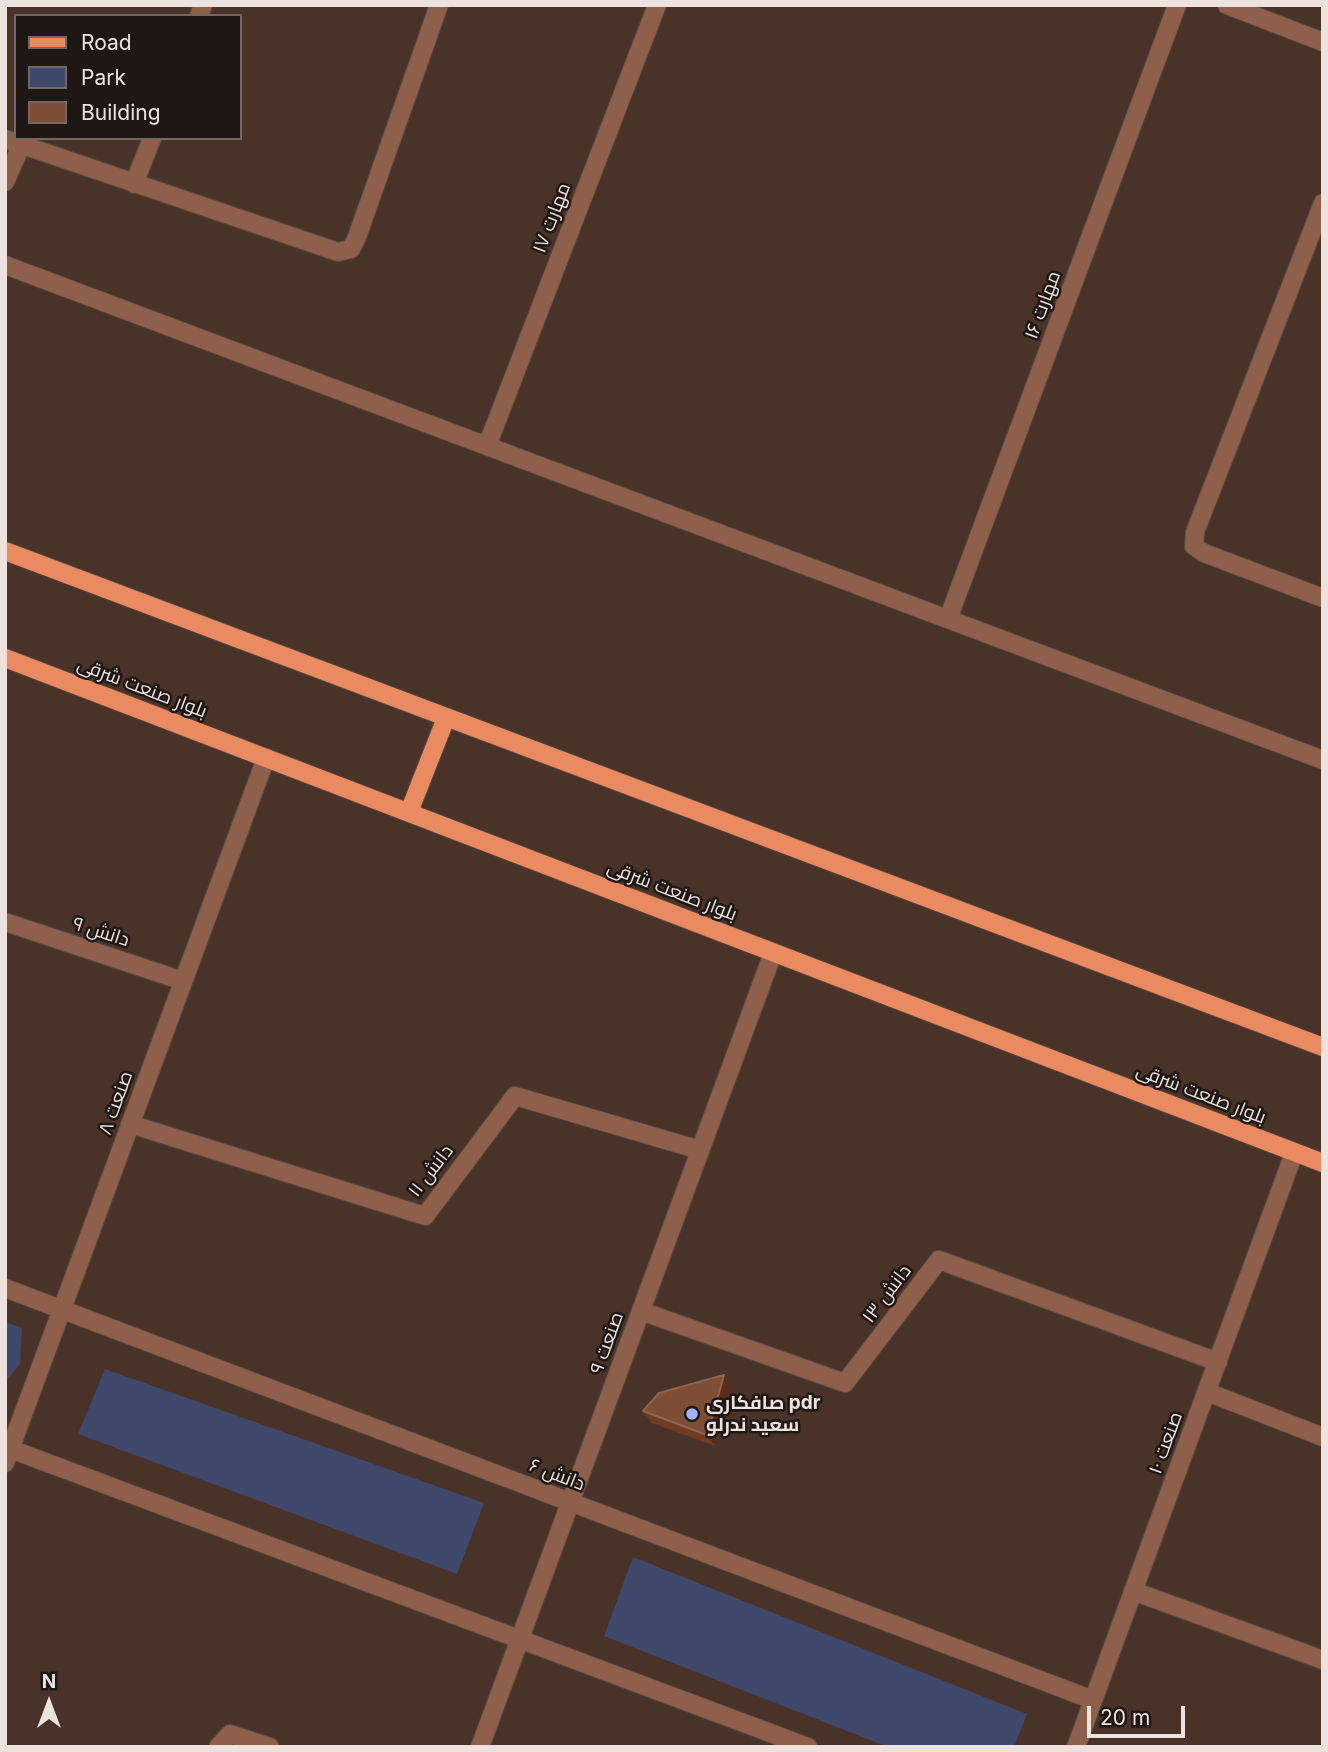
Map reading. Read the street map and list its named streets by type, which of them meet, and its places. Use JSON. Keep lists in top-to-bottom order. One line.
{"streets":{"main road":["بلوار صنعت شرقی"],"street":["مهارت ۱۷","مهارت ۱۶","دانش ۹","صنعت ۸","دانش ۱۱","دانش ۱۳","صنعت ۹","صنعت ۱۰","دانش ۶"]},"crossings":[["بلوار صنعت شرقی","صنعت ۸"],["بلوار صنعت شرقی","صنعت ۹"],["بلوار صنعت شرقی","صنعت ۱۰"],["دانش ۹","صنعت ۸"],["صنعت ۸","دانش ۱۱"],["صنعت ۸","دانش ۶"],["دانش ۱۱","صنعت ۹"],["دانش ۱۳","صنعت ۹"],["دانش ۱۳","صنعت ۱۰"],["صنعت ۹","دانش ۶"],["صنعت ۱۰","دانش ۶"]],"places":["صافکاری pdr سعید ندرلو"],"legend":["Road","Park","Building"],"scale_bar":"20 m","north":"top"}
